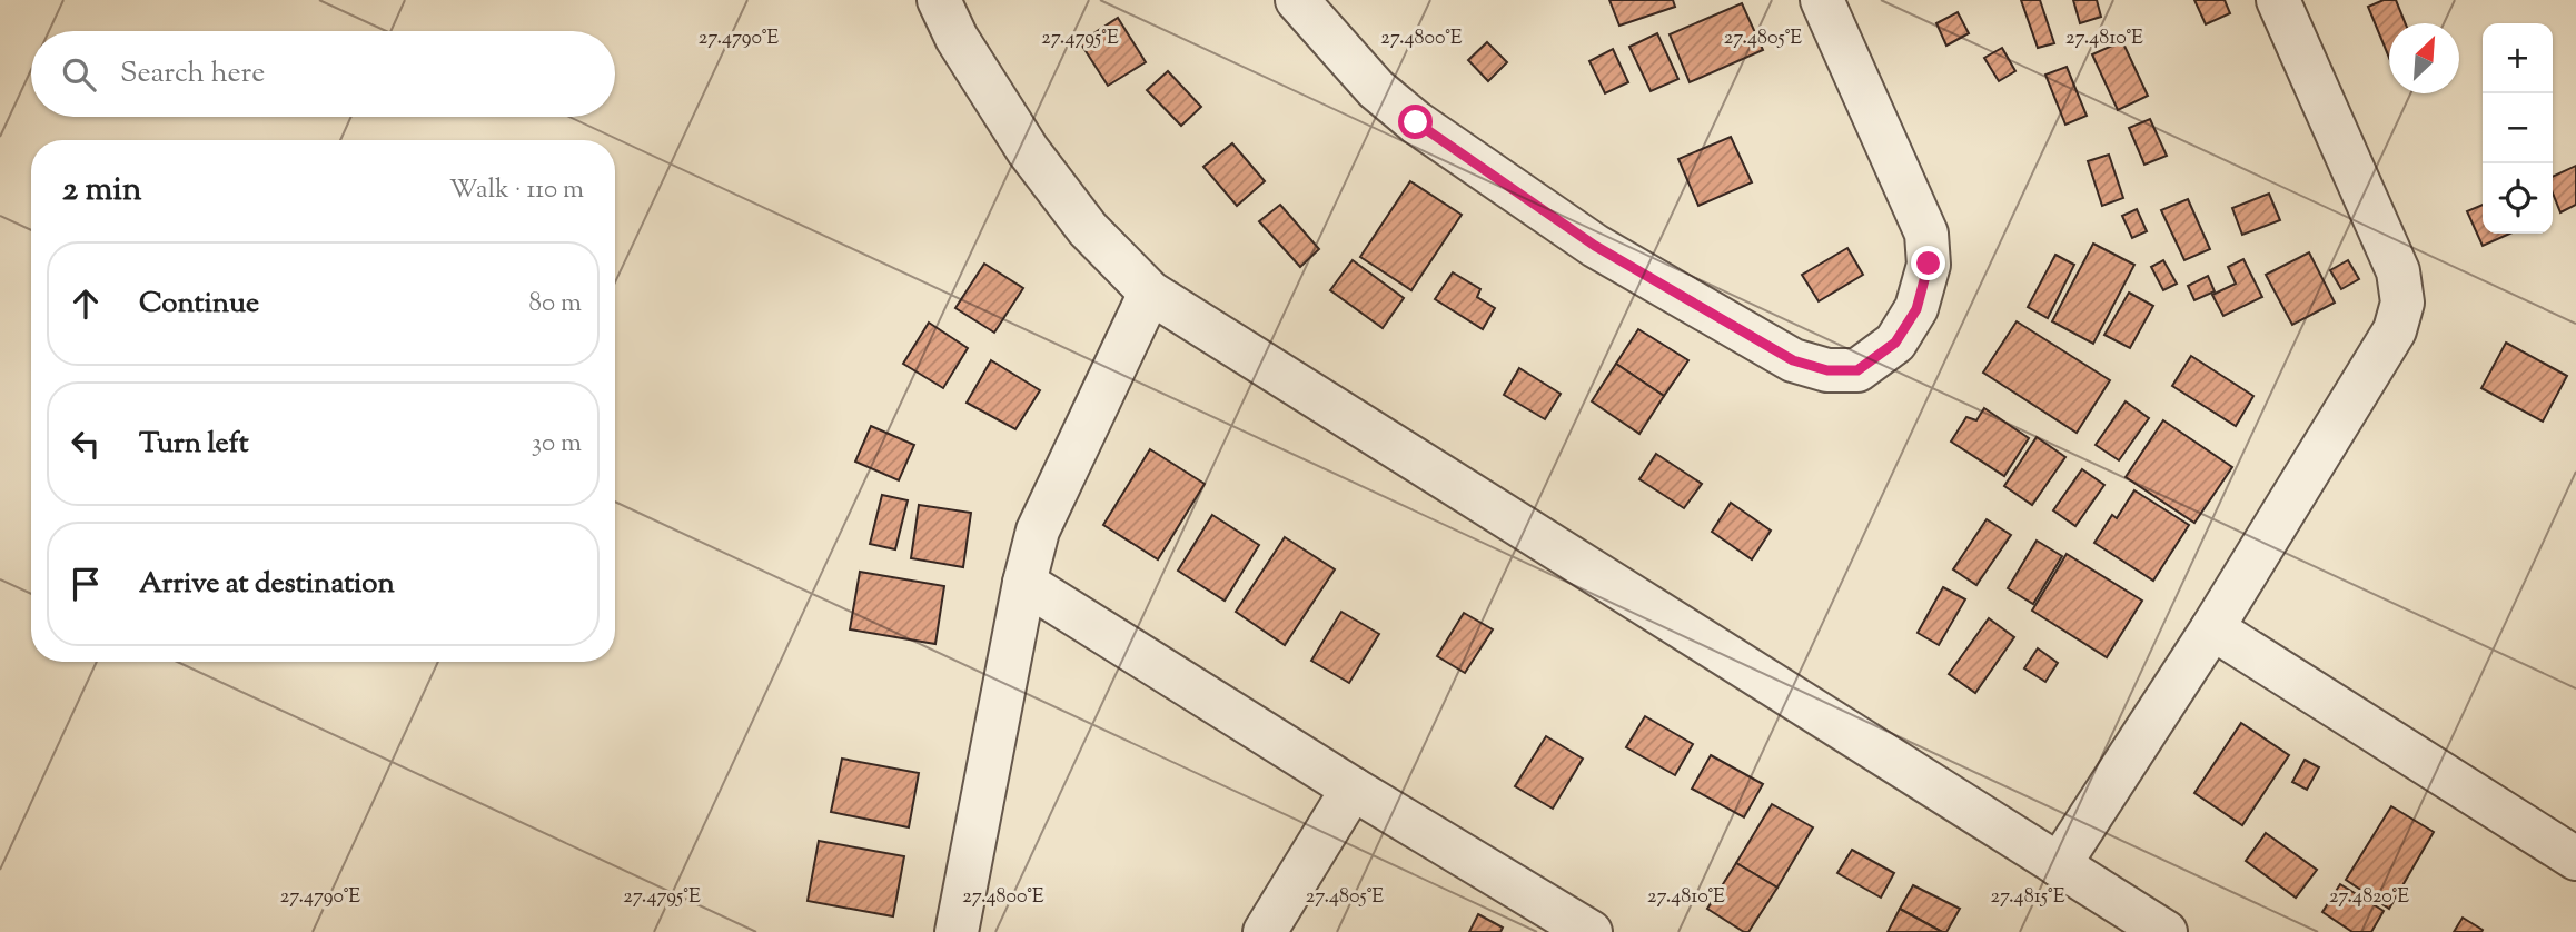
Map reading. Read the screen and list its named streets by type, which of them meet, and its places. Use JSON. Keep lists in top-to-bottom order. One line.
{"north":"top right","page":{"map_buttons":["+","−"],"search":"Search here","heading":["2 min","Walk · 110 m"],"list":[["Continue","80 m"],["Turn left","30 m"],"Arrive at destination"]},"coordinates":["27.4790°E","27.4795°E","27.4800°E","27.4805°E","27.4810°E","27.4815°E","27.4820°E"]}
